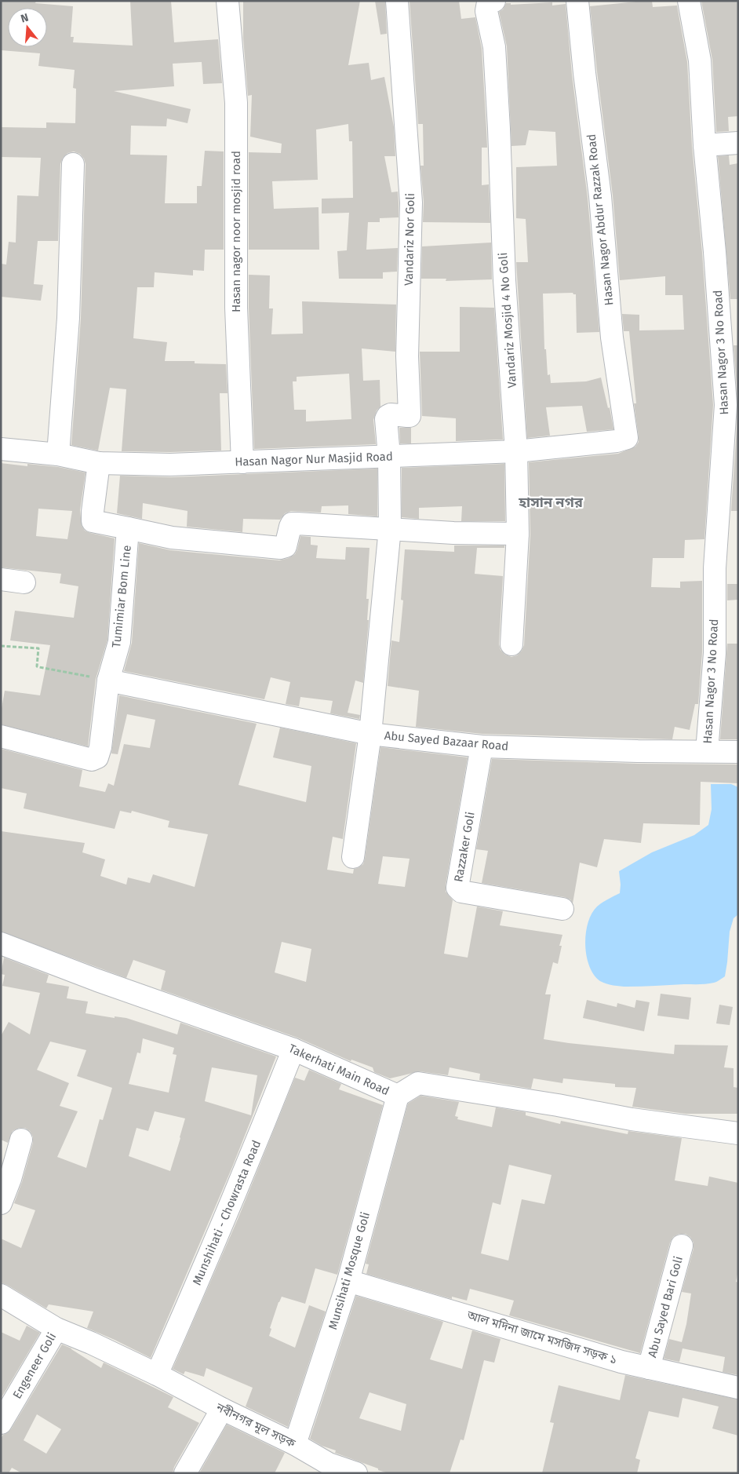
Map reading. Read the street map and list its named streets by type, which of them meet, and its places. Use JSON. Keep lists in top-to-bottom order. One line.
{"streets":{"street":["Hasan Nagor Abdur Razzak Road","Hasan nagor noor mosjid road","Vandariz Nor Goli","Vandariz Mosjid 4 No Goli","Hasan Nagor 3 No Road","Hasan Nagor Nur Masjid Road","Tumimiar Bom Line","Abu Sayed Bazaar Road","Razzaker Goli","Takerhati Main Road","Munshihati - Chowrasta Road","Munsihati Mosque Goli","Abu Sayed Bari Goli","আল মদিনা জামে মসজিদ সড়ক ১","Engeneer Goli","নবীনগর মূল সড়ক"]},"crossings":[["Hasan Nagor Abdur Razzak Road","Hasan Nagor Nur Masjid Road"],["Hasan nagor noor mosjid road","Hasan Nagor Nur Masjid Road"],["Vandariz Nor Goli","Hasan Nagor Nur Masjid Road"],["Vandariz Nor Goli","Abu Sayed Bazaar Road"],["Vandariz Mosjid 4 No Goli","Hasan Nagor Nur Masjid Road"],["Hasan Nagor 3 No Road","Abu Sayed Bazaar Road"],["Hasan Nagor Nur Masjid Road","Tumimiar Bom Line"],["Hasan Nagor Nur Masjid Road","Abu Sayed Bazaar Road"],["Abu Sayed Bazaar Road","Razzaker Goli"],["Takerhati Main Road","Munshihati - Chowrasta Road"],["Takerhati Main Road","Munsihati Mosque Goli"],["Munshihati - Chowrasta Road","নবীনগর মূল সড়ক"],["Munsihati Mosque Goli","আল মদিনা জামে মসজিদ সড়ক ১"],["Munsihati Mosque Goli","নবীনগর মূল সড়ক"],["Abu Sayed Bari Goli","আল মদিনা জামে মসজিদ সড়ক ১"],["Engeneer Goli","নবীনগর মূল সড়ক"]],"districts":["হাসান নগর"],"north":"top"}
